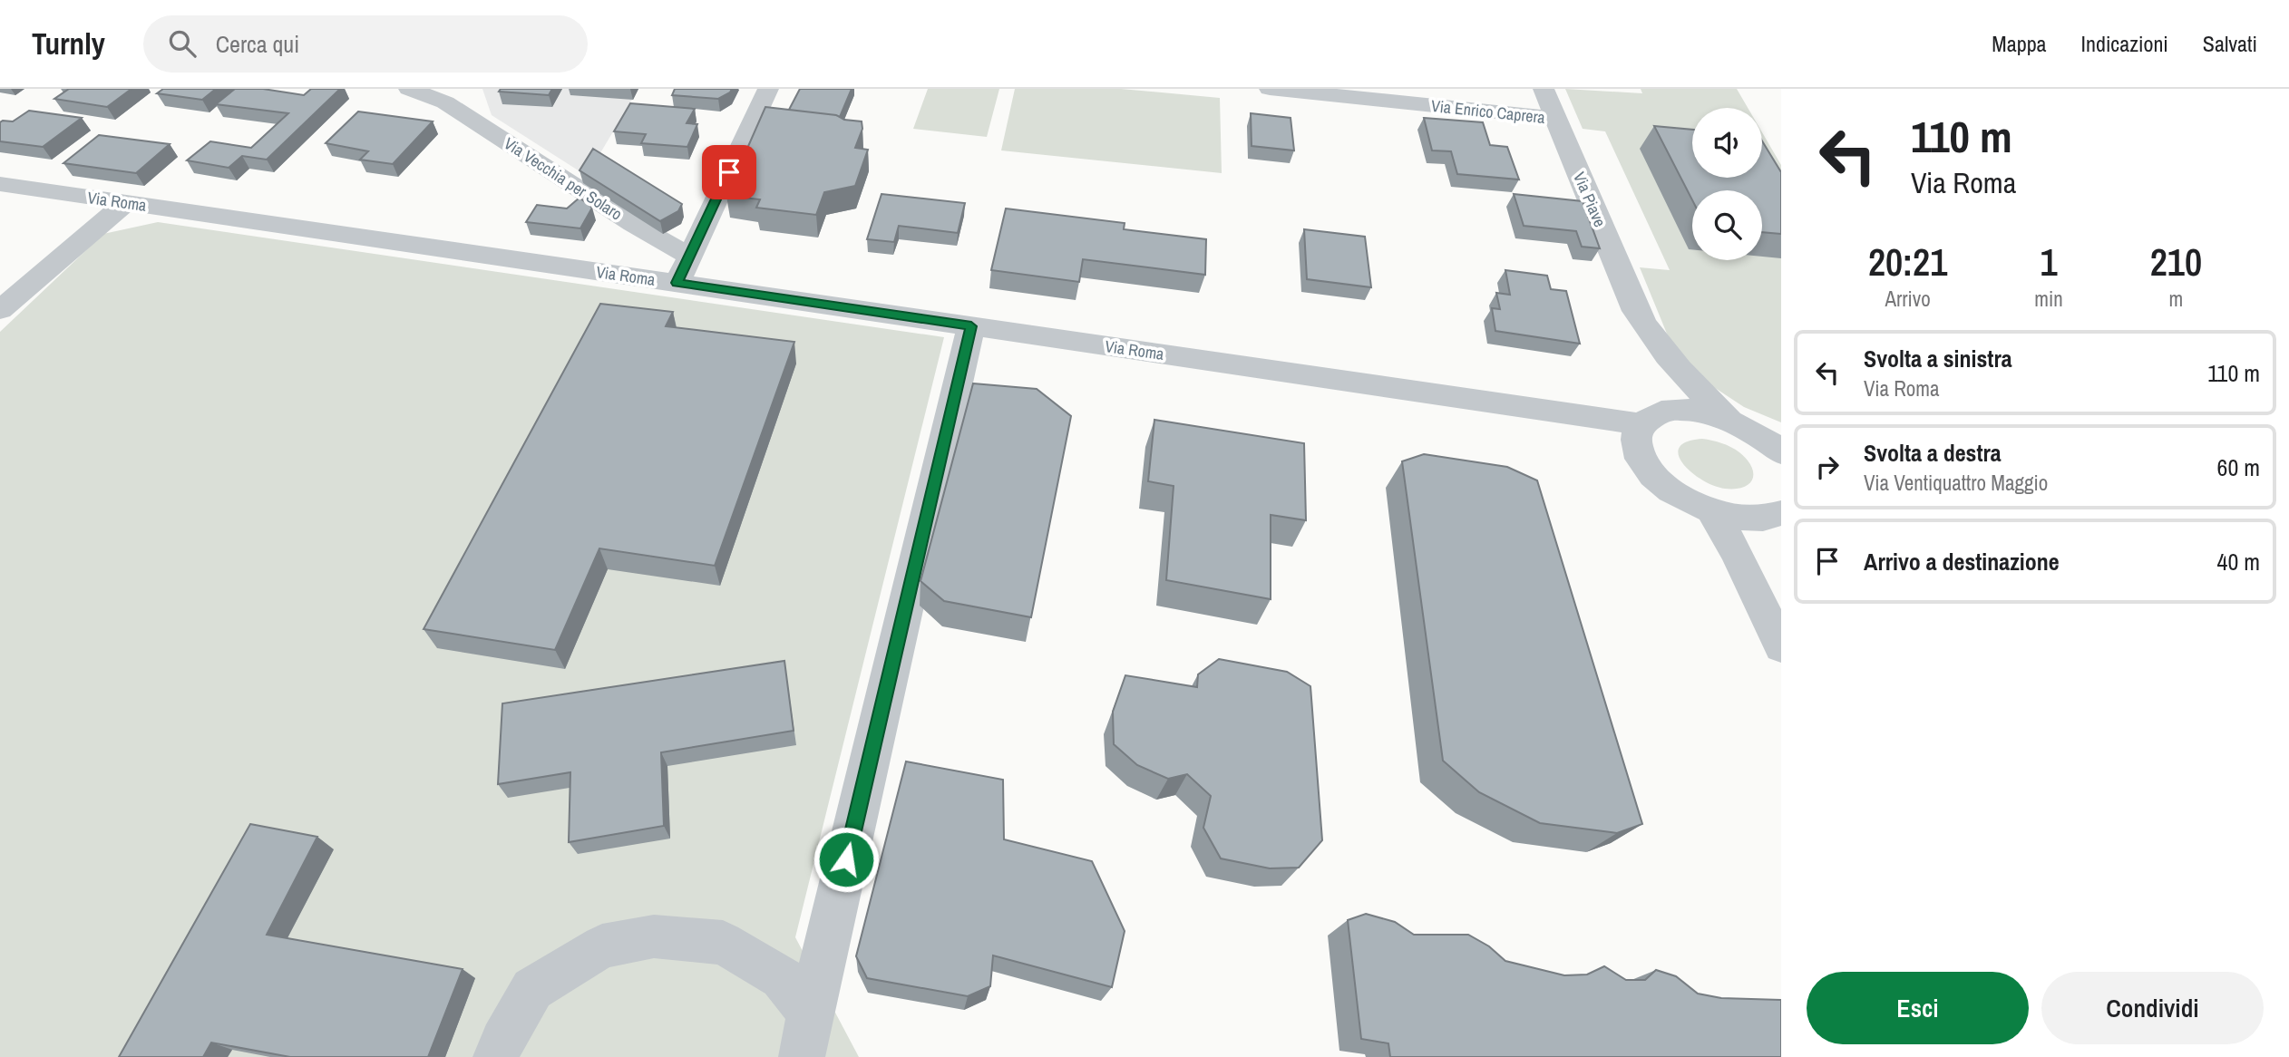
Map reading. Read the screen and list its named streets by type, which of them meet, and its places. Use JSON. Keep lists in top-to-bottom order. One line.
{"streets":{"street":["Via Enrico Caprera","Via Vecchia per Solaro","Via Piave","Via Roma"]},"crossings":[["Via Enrico Caprera","Via Piave"],["Via Piave","Via Roma"]],"page":{"header":"Turnly","search":"Cerca qui","nav":["Mappa","Indicazioni","Salvati"],"turn":["110 m","Via Roma"],"eta":["20:21","Arrivo","1","min","210","m"],"list":[{"name":"Svolta a sinistra","note":"Via Roma","value":"110 m"},{"name":"Svolta a destra","note":"Via Ventiquattro Maggio","value":"60 m"},{"name":"Arrivo a destinazione","value":"40 m"}],"buttons":["Esci","Condividi"]}}
